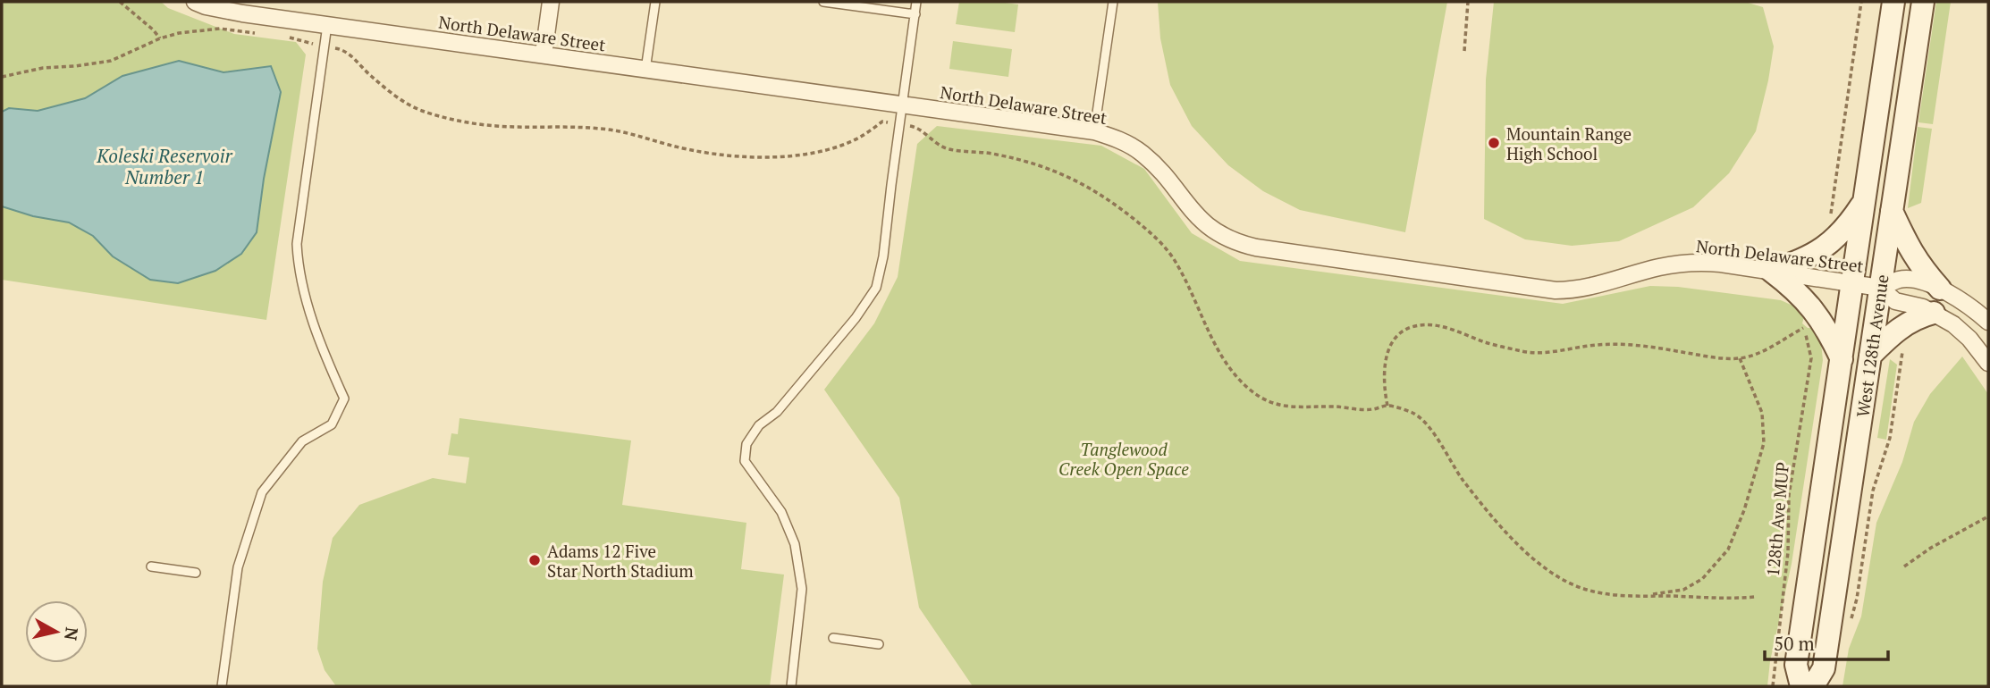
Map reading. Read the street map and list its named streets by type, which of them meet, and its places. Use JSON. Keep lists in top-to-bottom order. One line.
{"streets":{"main road":["West 128th Avenue"],"street":["North Delaware Street"],"path":["128th Ave MUP"]},"crossings":[["North Delaware Street","West 128th Avenue"]],"water":["Koleski Reservoir Number 1"],"parks":["Tanglewood Creek Open Space"],"places":["Mountain Range High School","Adams 12 Five Star North Stadium"],"scale_bar":"50 m","north":"right"}
